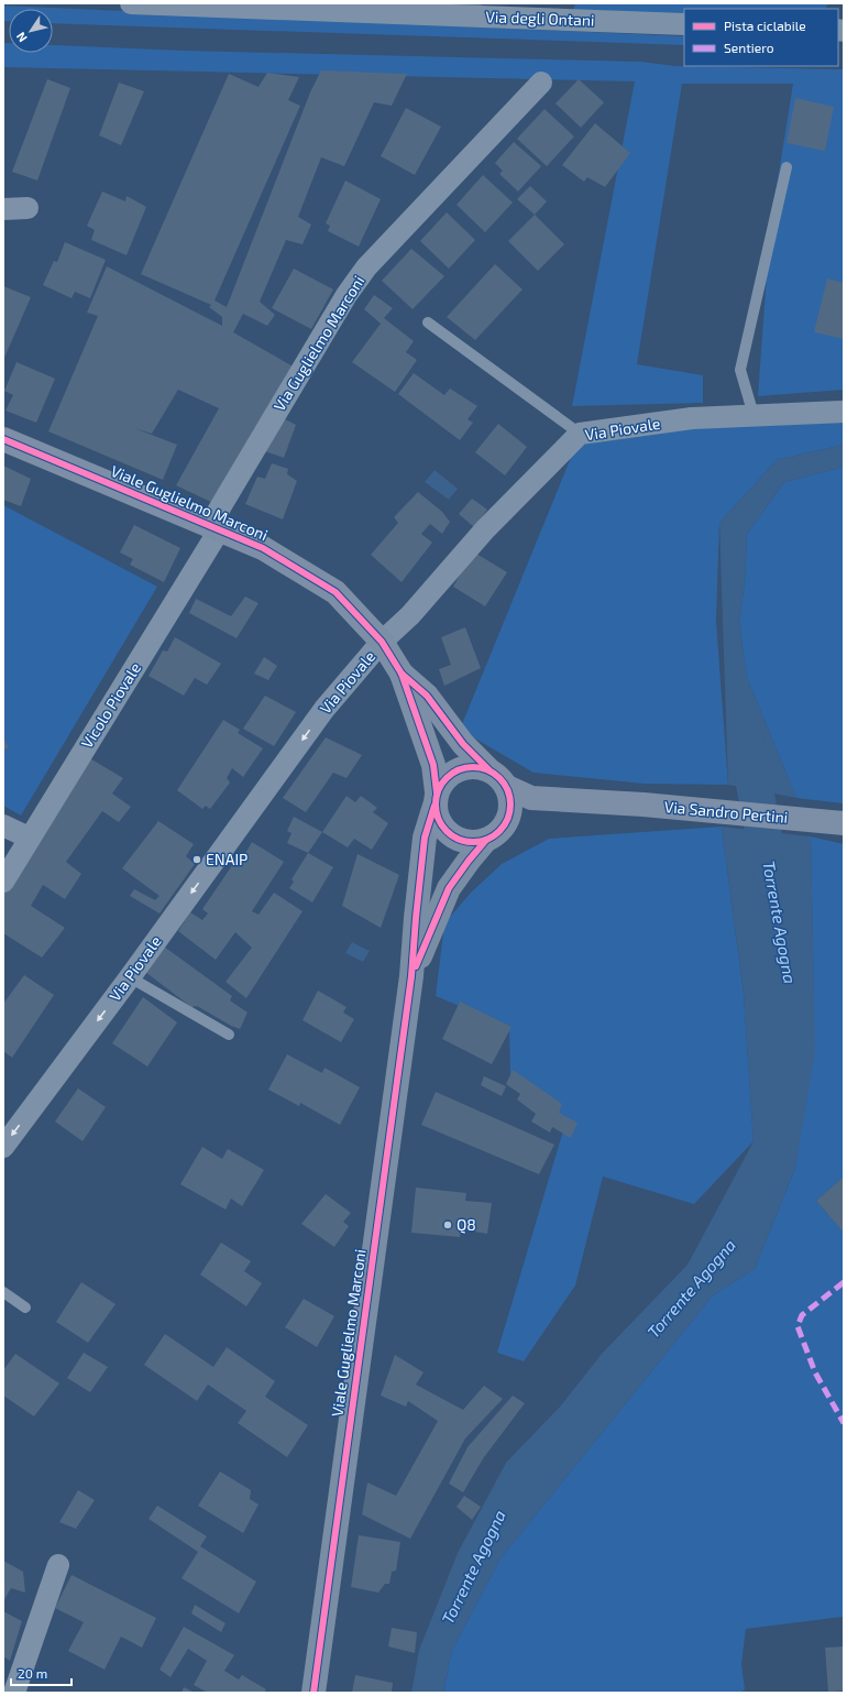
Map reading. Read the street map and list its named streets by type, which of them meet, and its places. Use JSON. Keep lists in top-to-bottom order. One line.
{"streets":{"main road":["Viale Guglielmo Marconi","Via Sandro Pertini"],"street":["Via degli Ontani","Via Guglielmo Marconi","Via Piovale","Vicolo Piovale"]},"crossings":[["Via Guglielmo Marconi","Viale Guglielmo Marconi"],["Via Guglielmo Marconi","Vicolo Piovale"],["Via Piovale","Viale Guglielmo Marconi"],["Viale Guglielmo Marconi","Vicolo Piovale"],["Viale Guglielmo Marconi","Via Sandro Pertini"]],"one_way":["Via Piovale"],"water":["Torrente Agogna"],"places":["ENAIP","Q8"],"legend":["Pista ciclabile","Sentiero"],"scale_bar":"20 m","north":"bottom left"}
